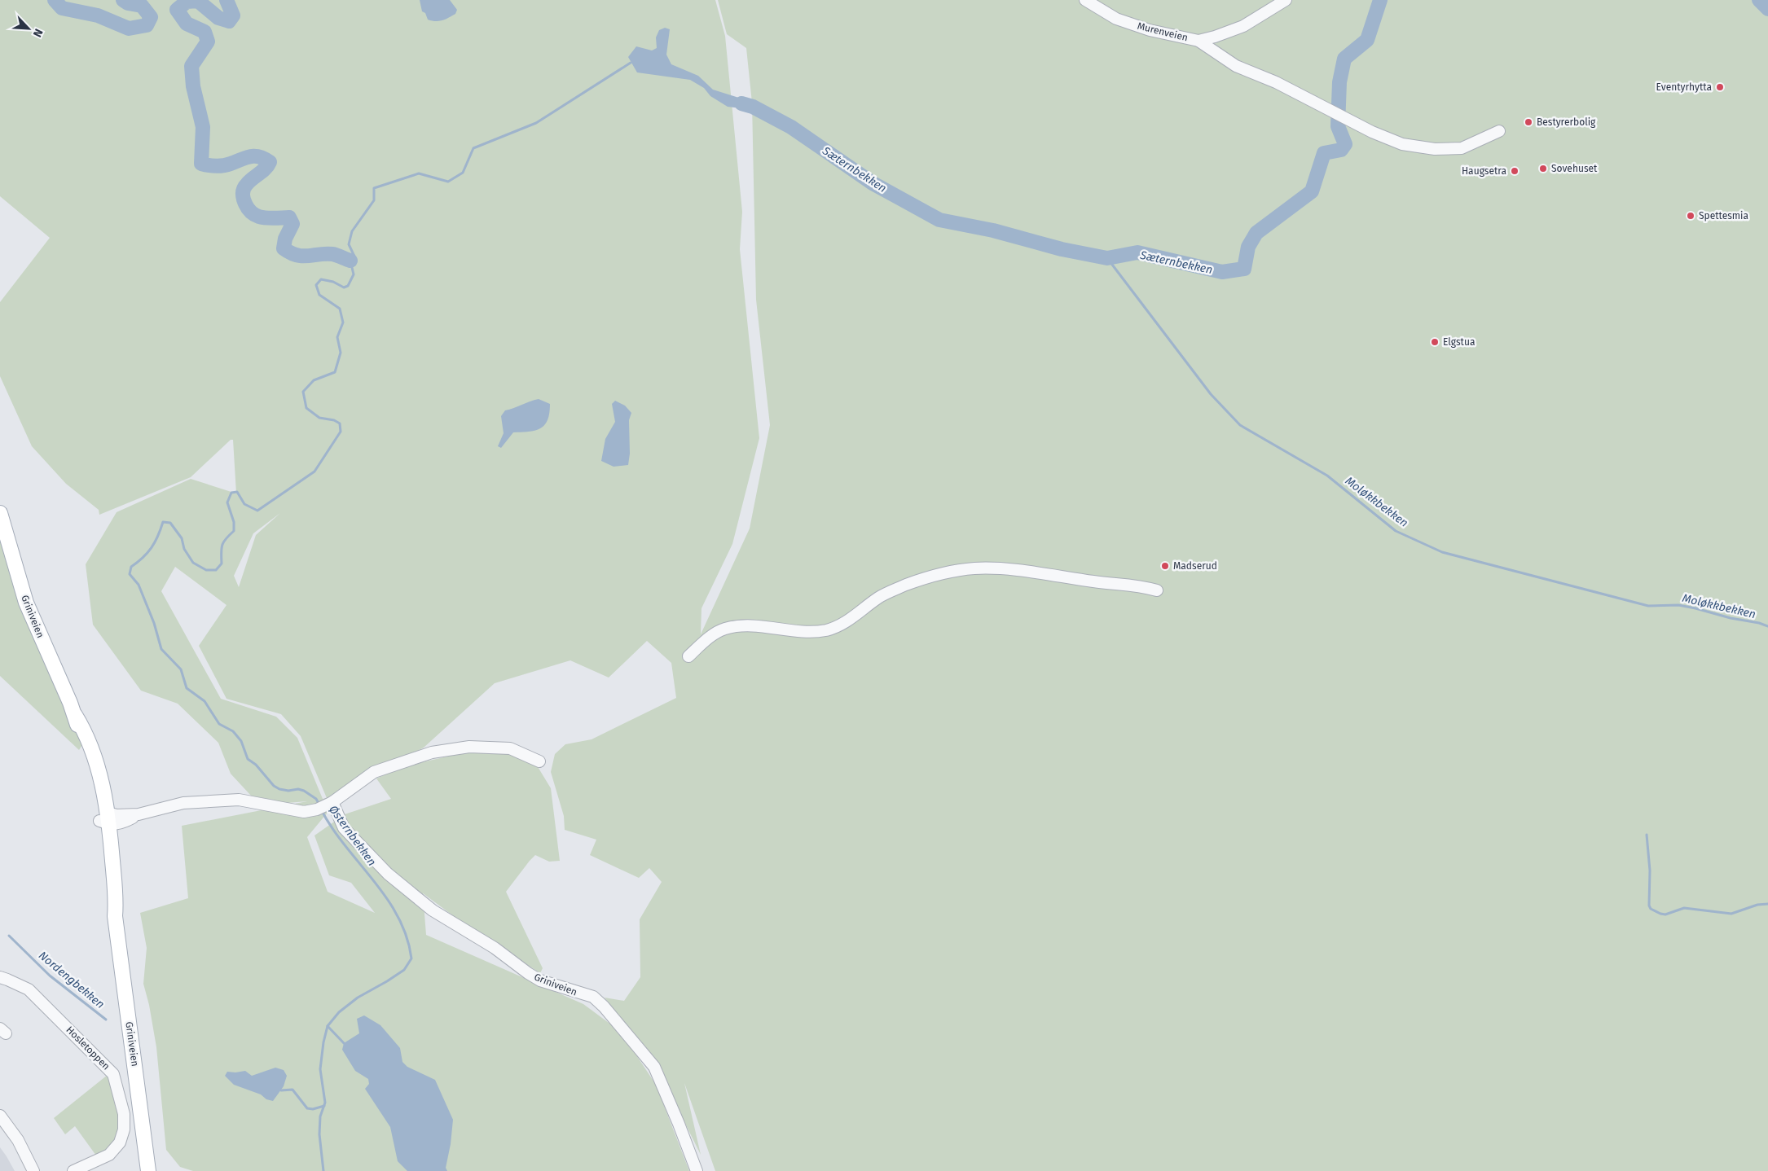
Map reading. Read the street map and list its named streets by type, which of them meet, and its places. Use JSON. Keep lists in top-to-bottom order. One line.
{"streets":{"main road":["Griniveien"],"street":["Murenveien","Hosletoppen"]},"water":["Sæternbekken","Moløkkbekken","Østernbekken","Nordengbekken"],"places":["Eventyrhytta","Bestyrerbolig","Sovehuset","Haugsetra","Spettesmia","Elgstua","Madserud"],"north":"bottom right"}
